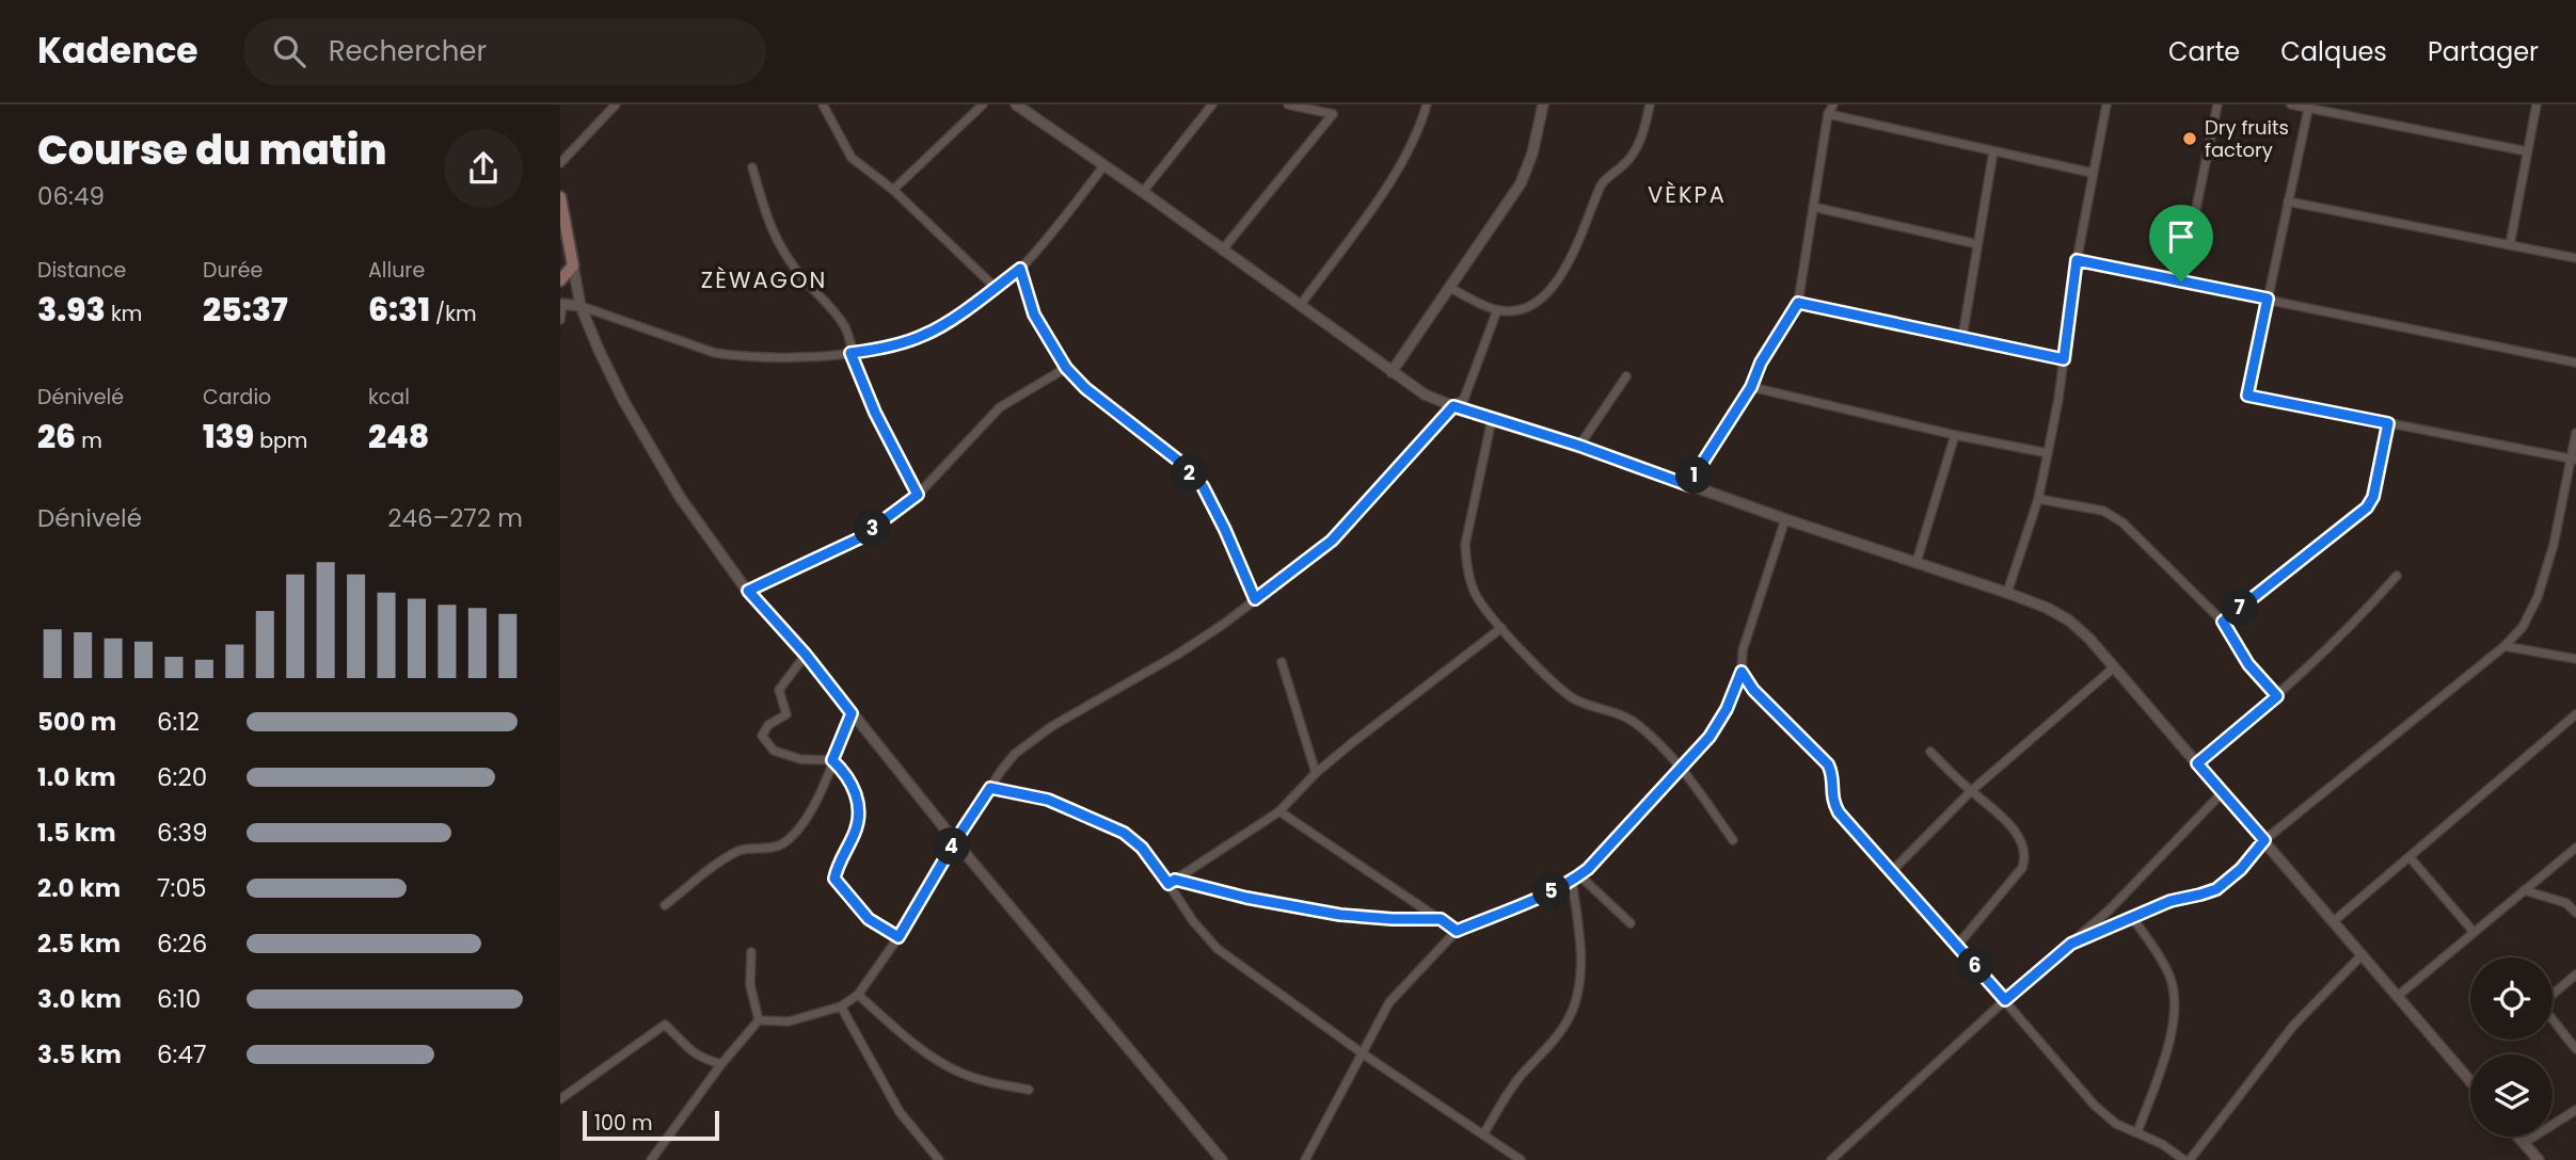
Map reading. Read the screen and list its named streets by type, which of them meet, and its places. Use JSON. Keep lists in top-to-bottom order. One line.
{"districts":["VÈKPA","ZÈWAGON"],"places":["Dry fruits factory"],"scale_bar":"100 m","page":{"header":"Kadence","search":"Rechercher","nav":["Carte","Calques","Partager"],"heading":["Course du matin","06:49"],"stats":[["Distance","3.93 km"],["Durée","25:37"],["Allure","6:31 /km"],["Dénivelé","26 m"],["Cardio","139 bpm"],["kcal","248"]],"pins":["2","1","3","7","4","5","6"],"chart":["Dénivelé","246–272 m"],"list":[{"name":"500 m","note":"6:12"},{"name":"1.0 km","note":"6:20"},{"name":"1.5 km","note":"6:39"},{"name":"2.0 km","note":"7:05"},{"name":"2.5 km","note":"6:26"},{"name":"3.0 km","note":"6:10"},{"name":"3.5 km","note":"6:47"}],"scale":"100 m"}}
